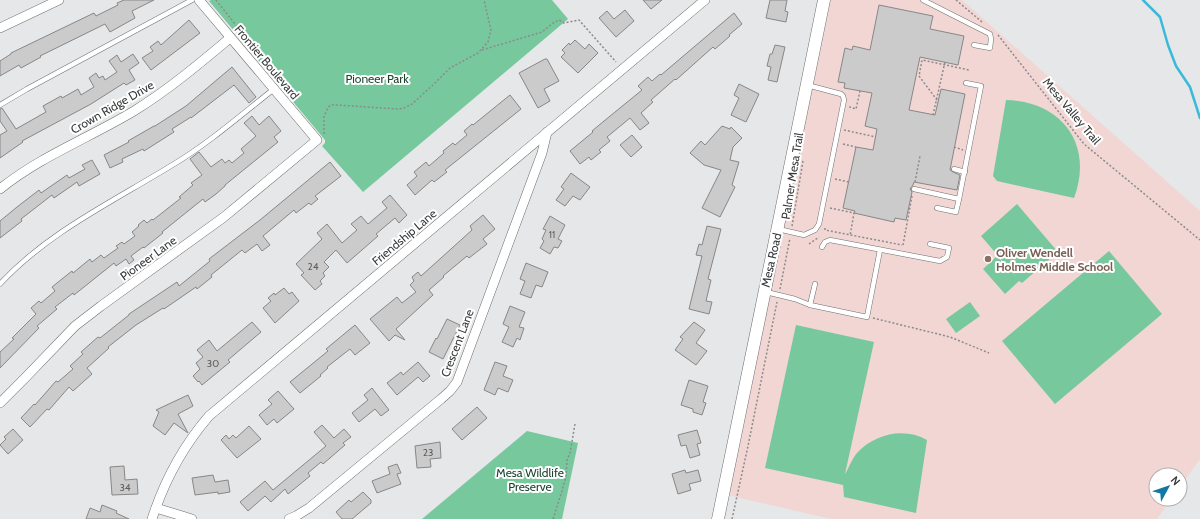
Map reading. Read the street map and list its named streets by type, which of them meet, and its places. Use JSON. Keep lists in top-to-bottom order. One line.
{"streets":{"main road":["Mesa Road"],"street":["Frontier Boulevard","Crown Ridge Drive","Friendship Lane","Pioneer Lane","Crescent Lane"],"path":["Mesa Valley Trail","Palmer Mesa Trail"]},"crossings":[["Frontier Boulevard","Crown Ridge Drive"],["Frontier Boulevard","Pioneer Lane"],["Friendship Lane","Crescent Lane"]],"parks":["Pioneer Park","Mesa Wildlife Preserve"],"places":["Oliver Wendell Holmes Middle School"],"house_numbers":["11","24","30","23","34"],"north":"top right"}
